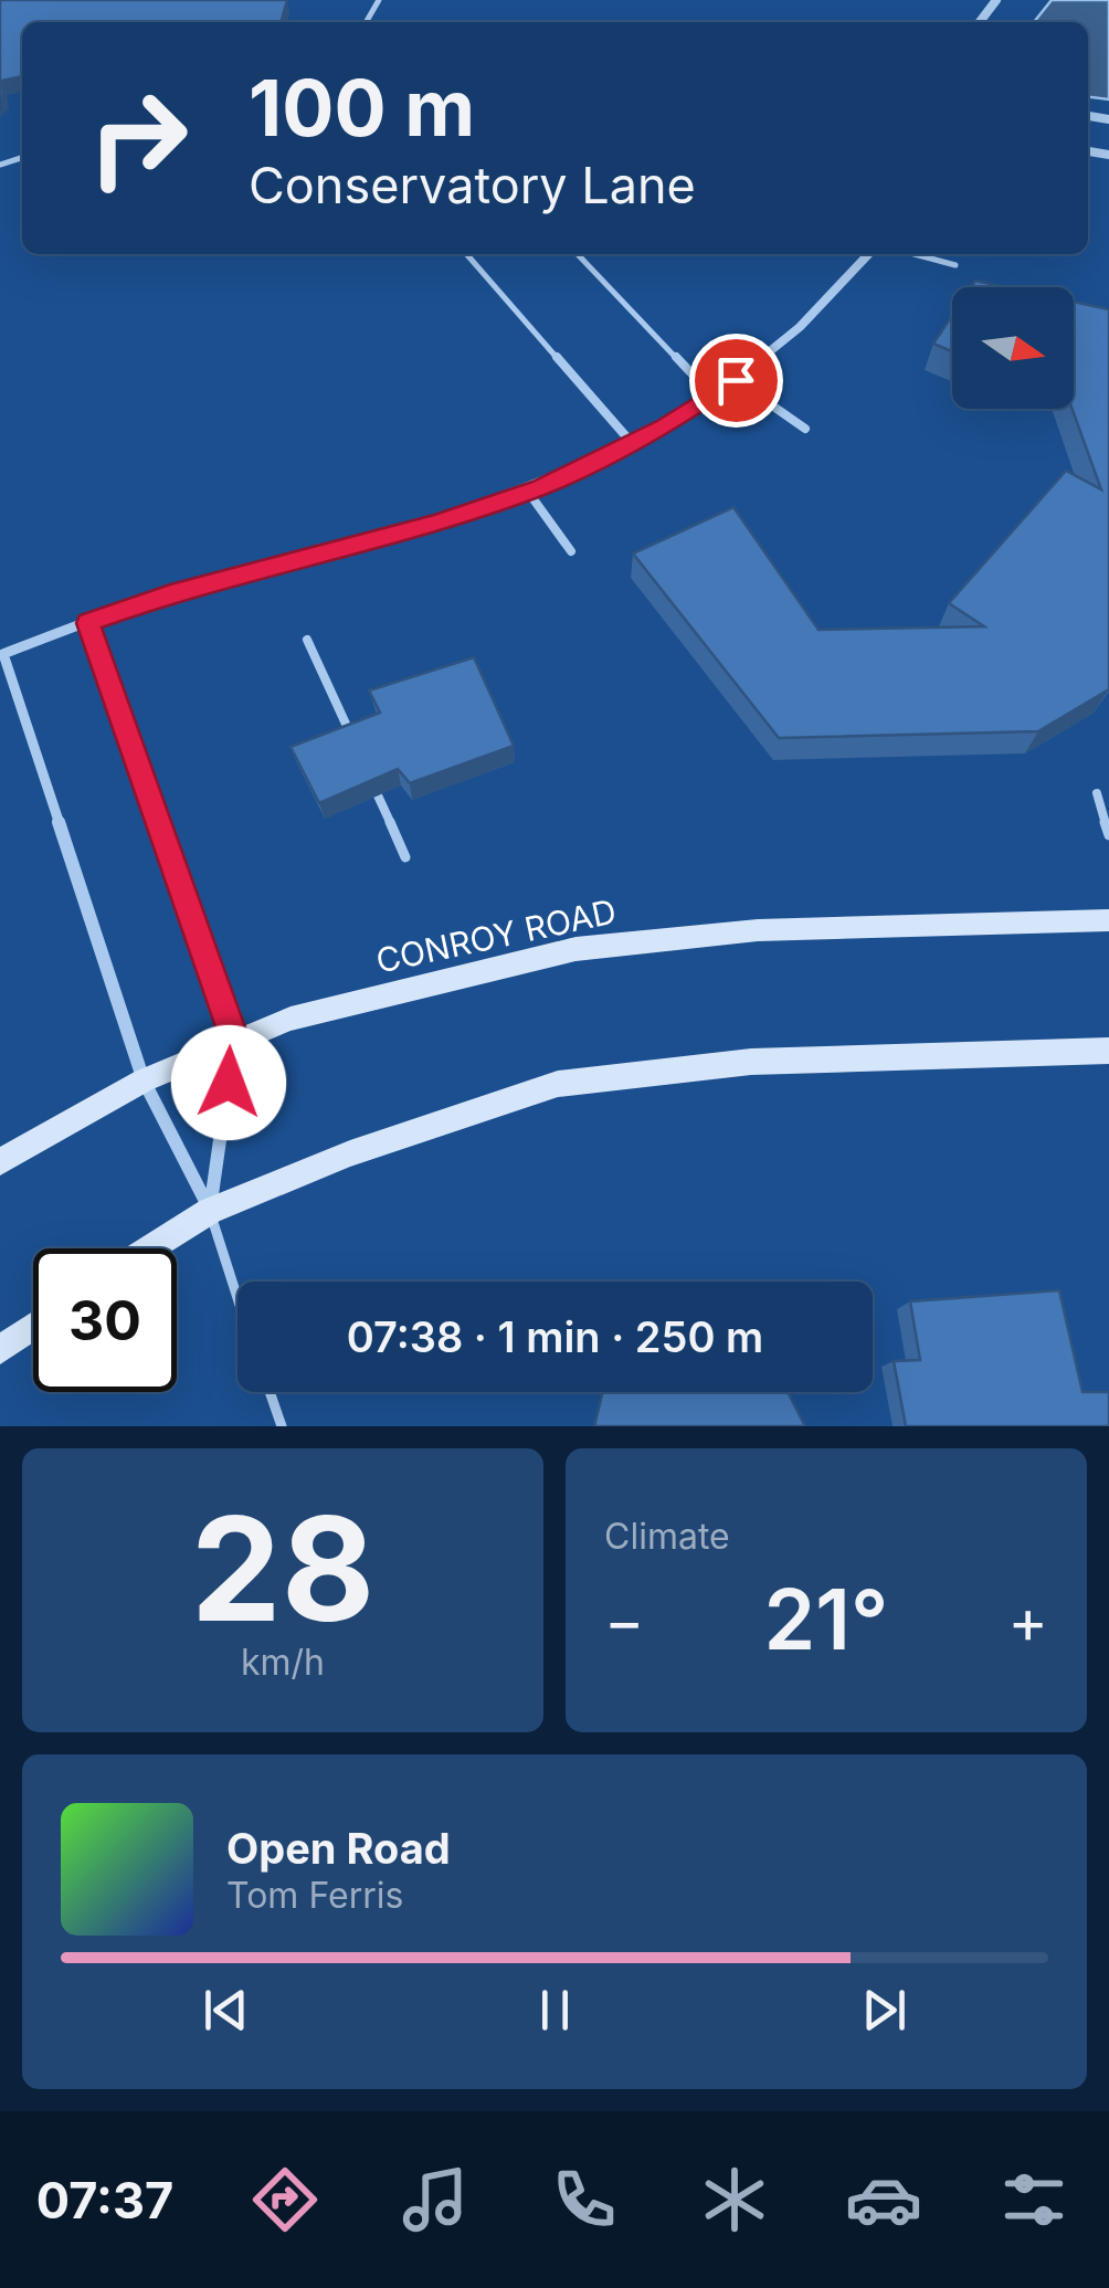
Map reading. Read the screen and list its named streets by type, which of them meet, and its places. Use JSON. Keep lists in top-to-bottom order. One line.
{"streets":{"main road":["CONROY ROAD"]},"north":"right","page":{"turn":["100 m","Conservatory Lane"],"limit":"30","trip":"07:38 · 1 min · 250 m","tile":[["28","km/h"],"Climate"],"heat":["−","21°","+"],"song":["Open Road","Tom Ferris"],"tabs":"07:37"}}
